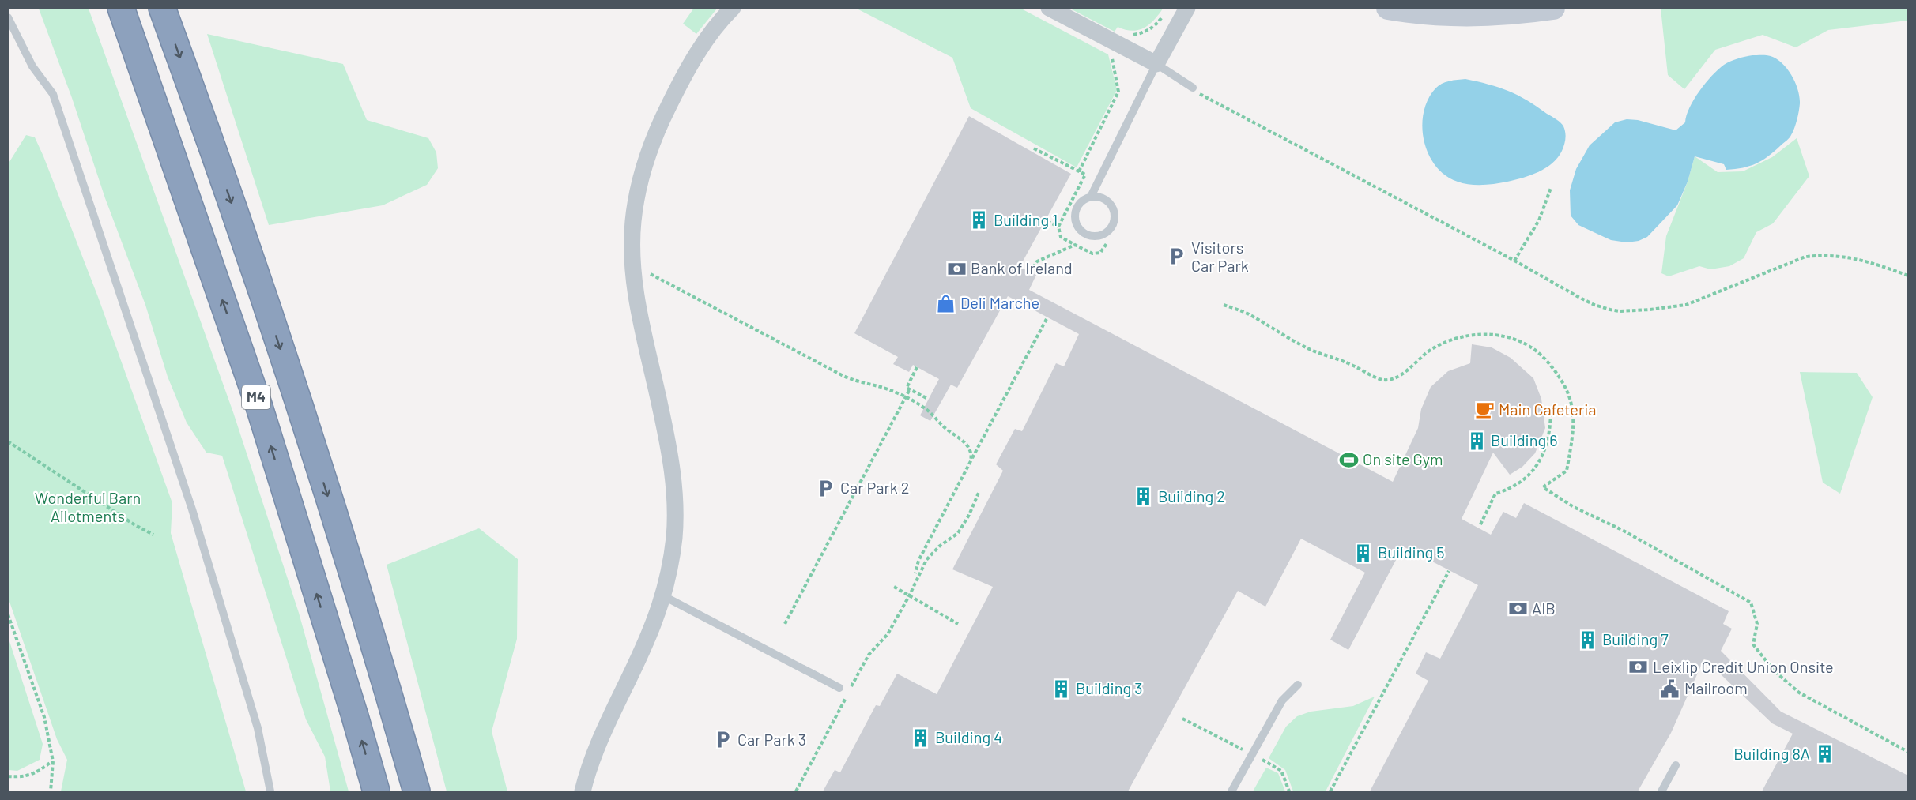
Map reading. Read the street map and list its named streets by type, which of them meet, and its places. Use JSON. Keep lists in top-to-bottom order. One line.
{"streets":{"highway":["M4"]},"parks":["Wonderful Barn Allotments"],"places":{"building":["Building 1","Building 6","Building 2","Building 5","Building 7","Building 3","Building 4","Building 8A"],"parking":["Visitors Car Park","Car Park 2","Car Park 3"],"bank":["Bank of Ireland","AIB","Leixlip Credit Union Onsite"],"shop":["Deli Marche"],"cafe":["Main Cafeteria"],"sports":["On site Gym"],"public building":["Mailroom"]}}
